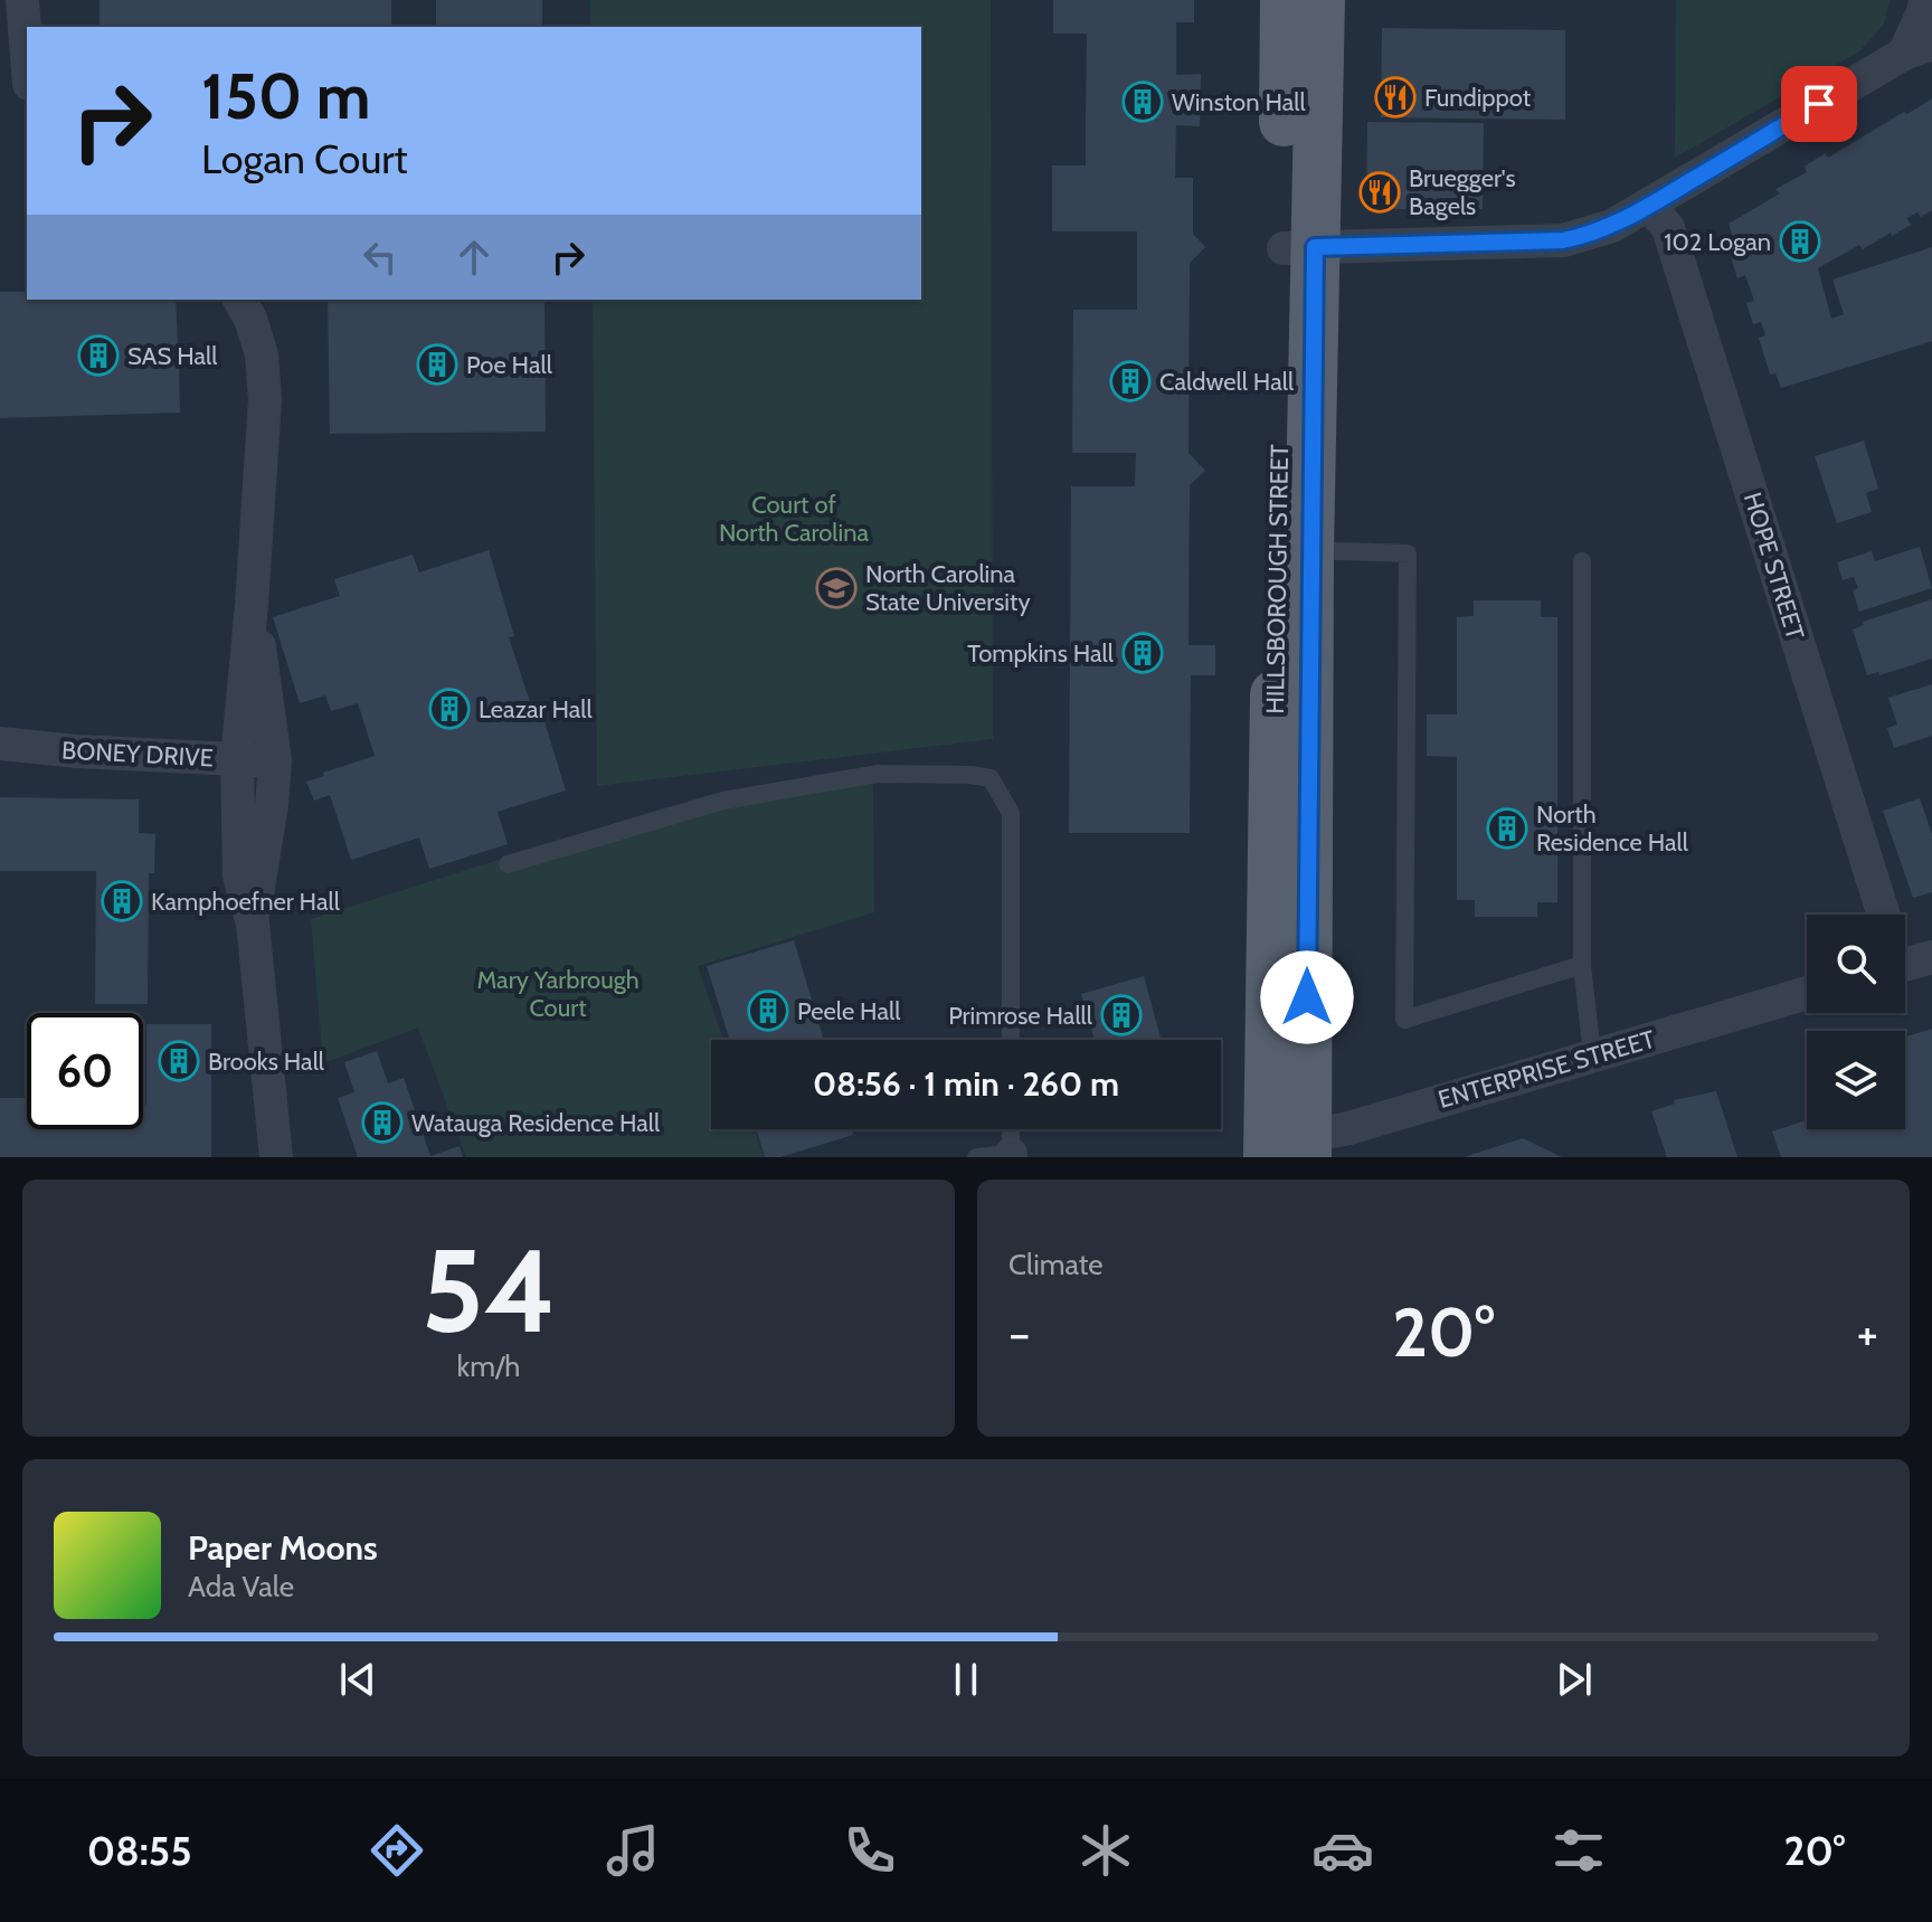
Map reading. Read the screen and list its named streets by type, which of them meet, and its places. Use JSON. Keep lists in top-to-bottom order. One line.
{"streets":{"main road":["HILLSBOROUGH STREET"],"street":["HOPE STREET","BONEY DRIVE","ENTERPRISE STREET"]},"crossings":[["HILLSBOROUGH STREET","ENTERPRISE STREET"]],"parks":["Court of North Carolina","Mary Yarbrough Court"],"places":{"restaurant":["Fundippot","Bruegger's Bagels"],"building":["Winston Hall","102 Logan","SAS Hall","Poe Hall","Caldwell Hall","Tompkins Hall","Leazar Hall","North Residence Hall","Kamphoefner Hall","Peele Hall","Primrose Halll","Brooks Hall","Watauga Residence Hall"],"school or university":["North Carolina State University"]},"page":{"turn":["150 m","Logan Court"],"limit":"60","trip":"08:56 · 1 min · 260 m","tile":[["54","km/h"],"Climate"],"heat":["−","20°","+"],"song":["Paper Moons","Ada Vale"],"tabs":["08:55","20°"]}}
